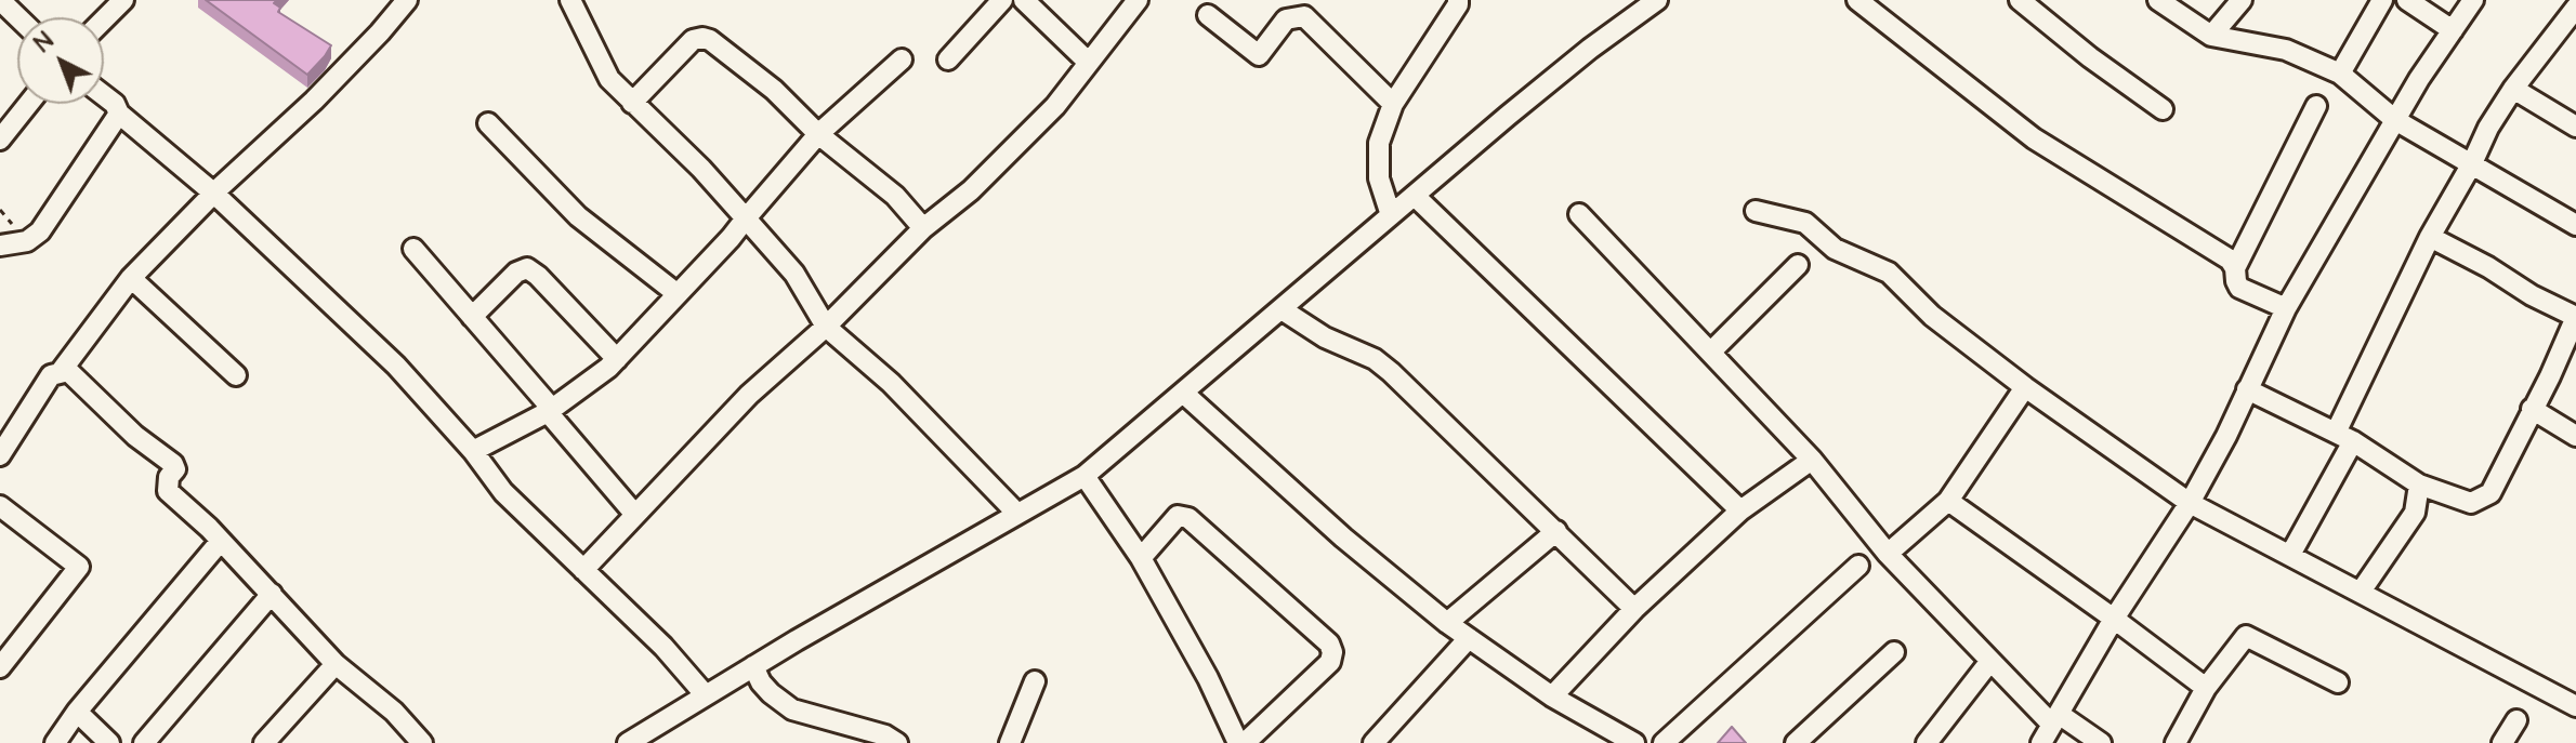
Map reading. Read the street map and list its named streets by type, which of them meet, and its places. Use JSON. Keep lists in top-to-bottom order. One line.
{"north":"top left"}
